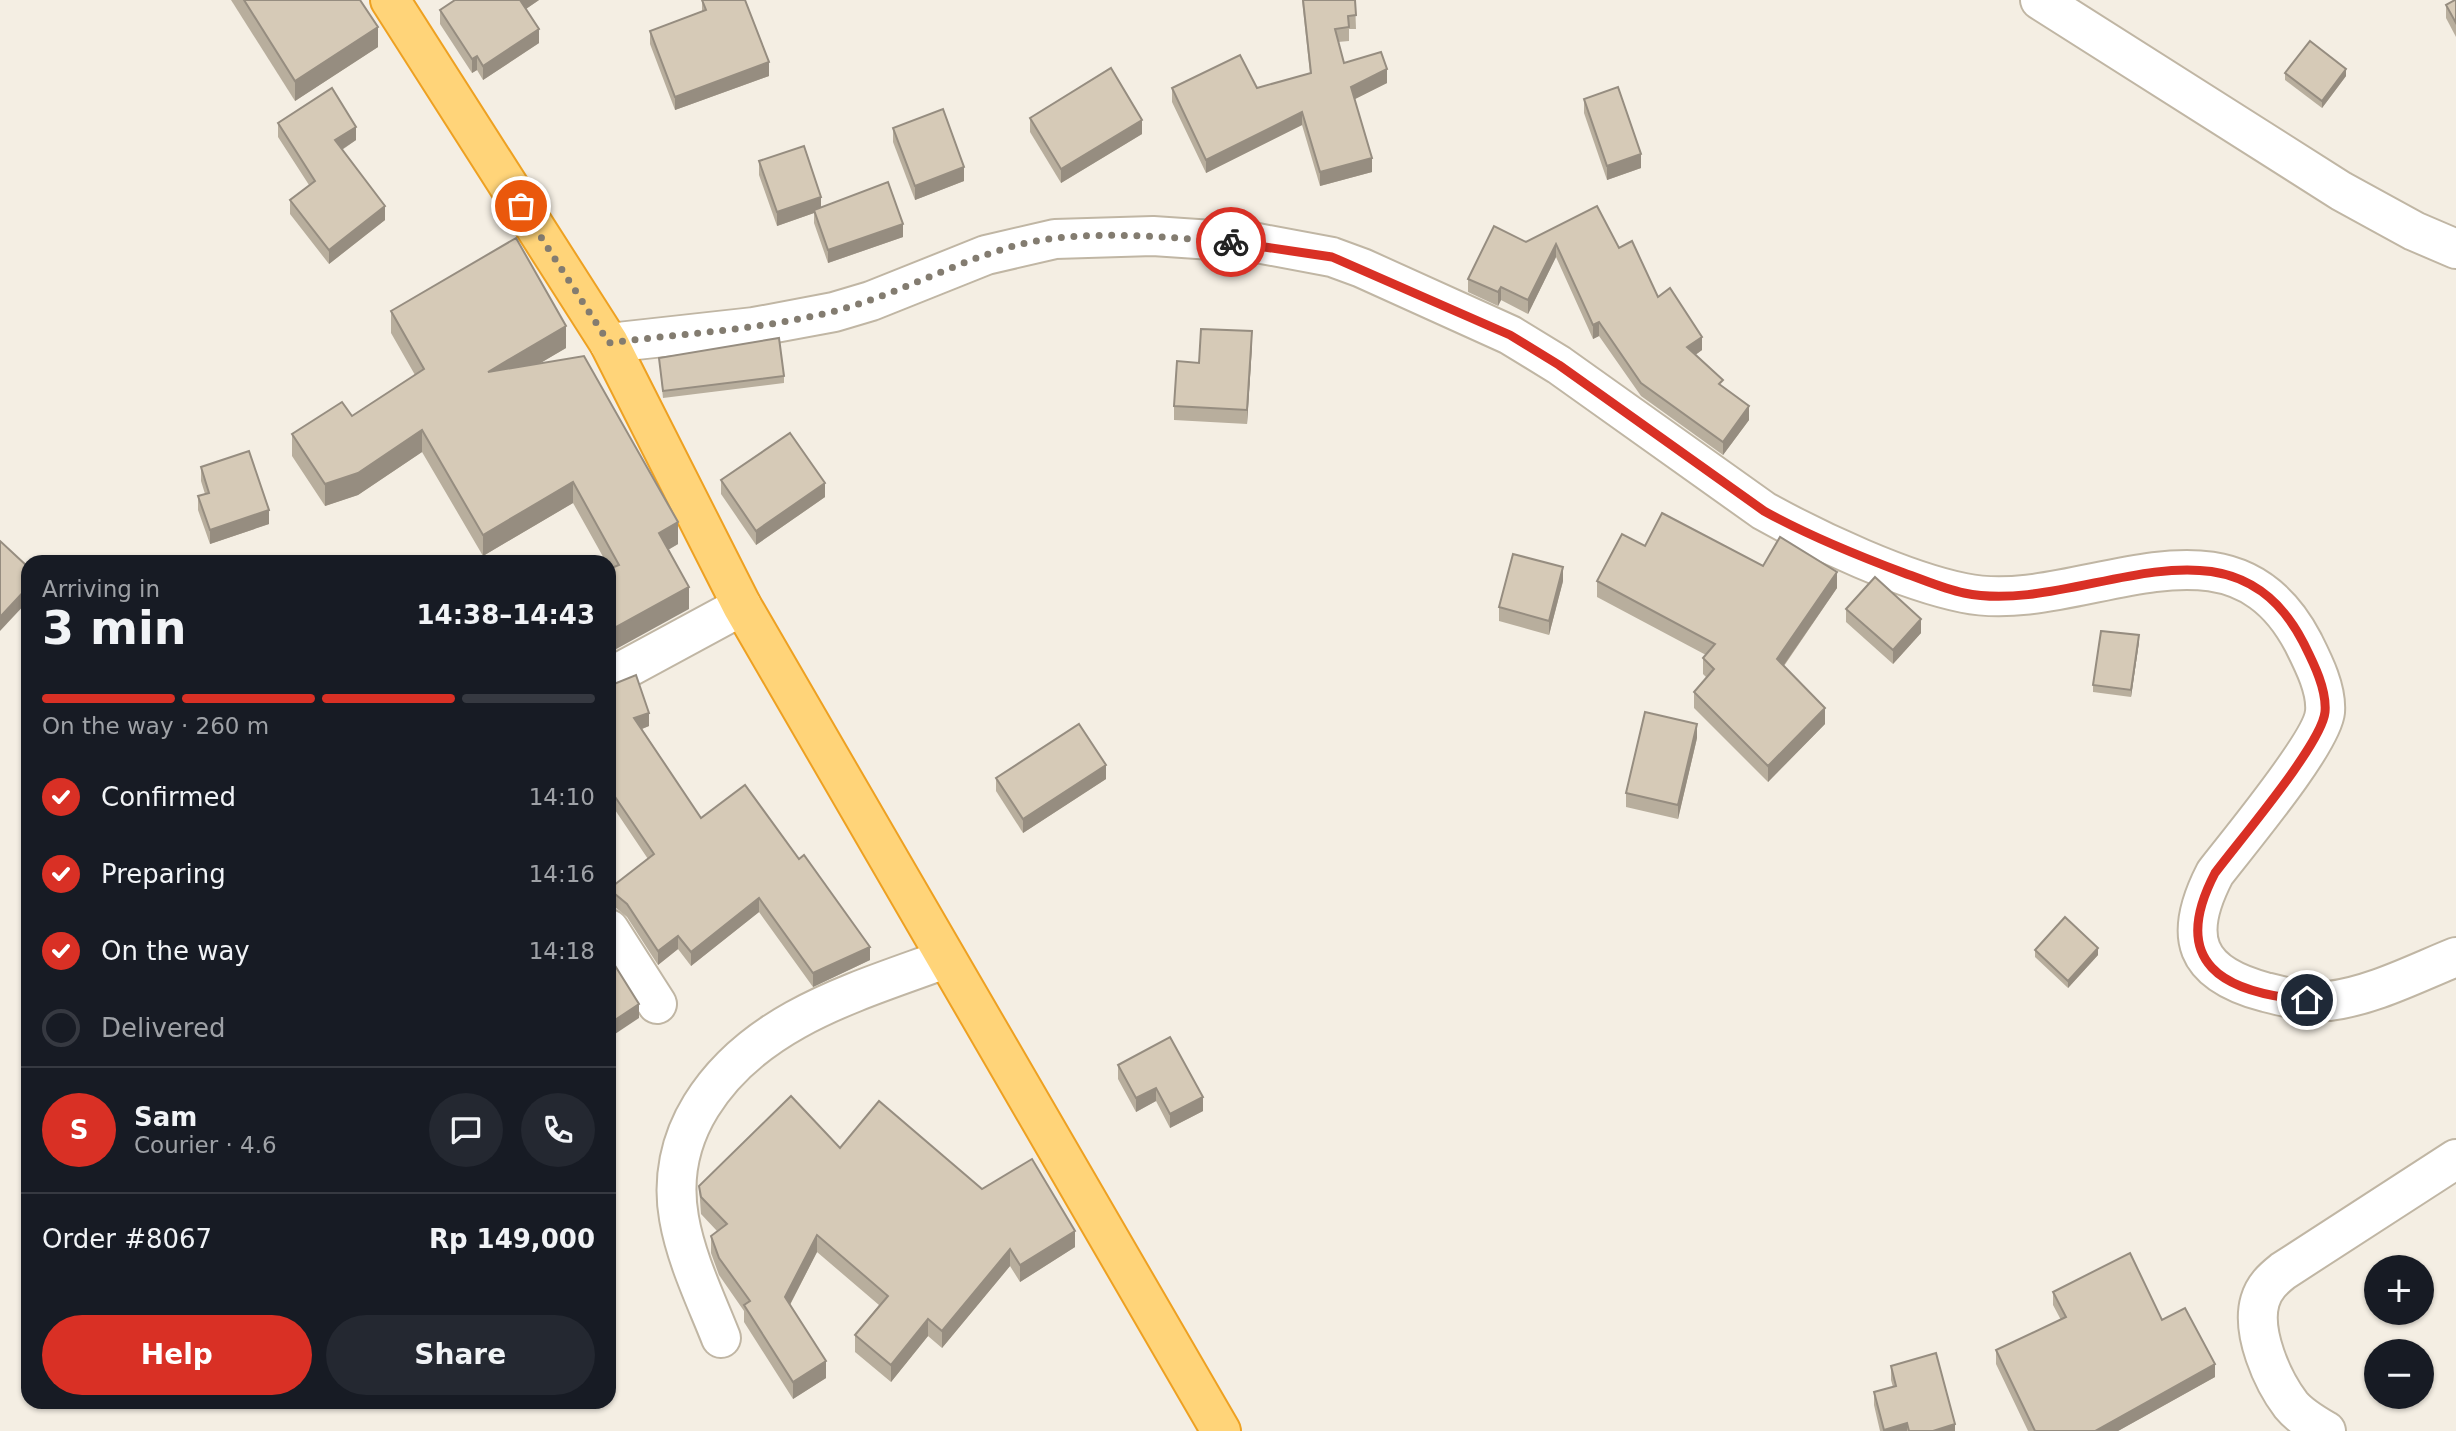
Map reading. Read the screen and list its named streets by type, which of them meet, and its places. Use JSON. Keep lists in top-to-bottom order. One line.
{"page":{"heading":["3 min","Arriving in","14:38–14:43"],"panel":["Sam","Courier · 4.6","Order #8067","Rp 149,000"],"bar":"On the way · 260 m","list":[["Confirmed","14:10"],["Preparing","14:16"],["On the way","14:18"],"Delivered"],"round":"S","map_buttons":["+","−"],"buttons":["Help","Share"]}}
